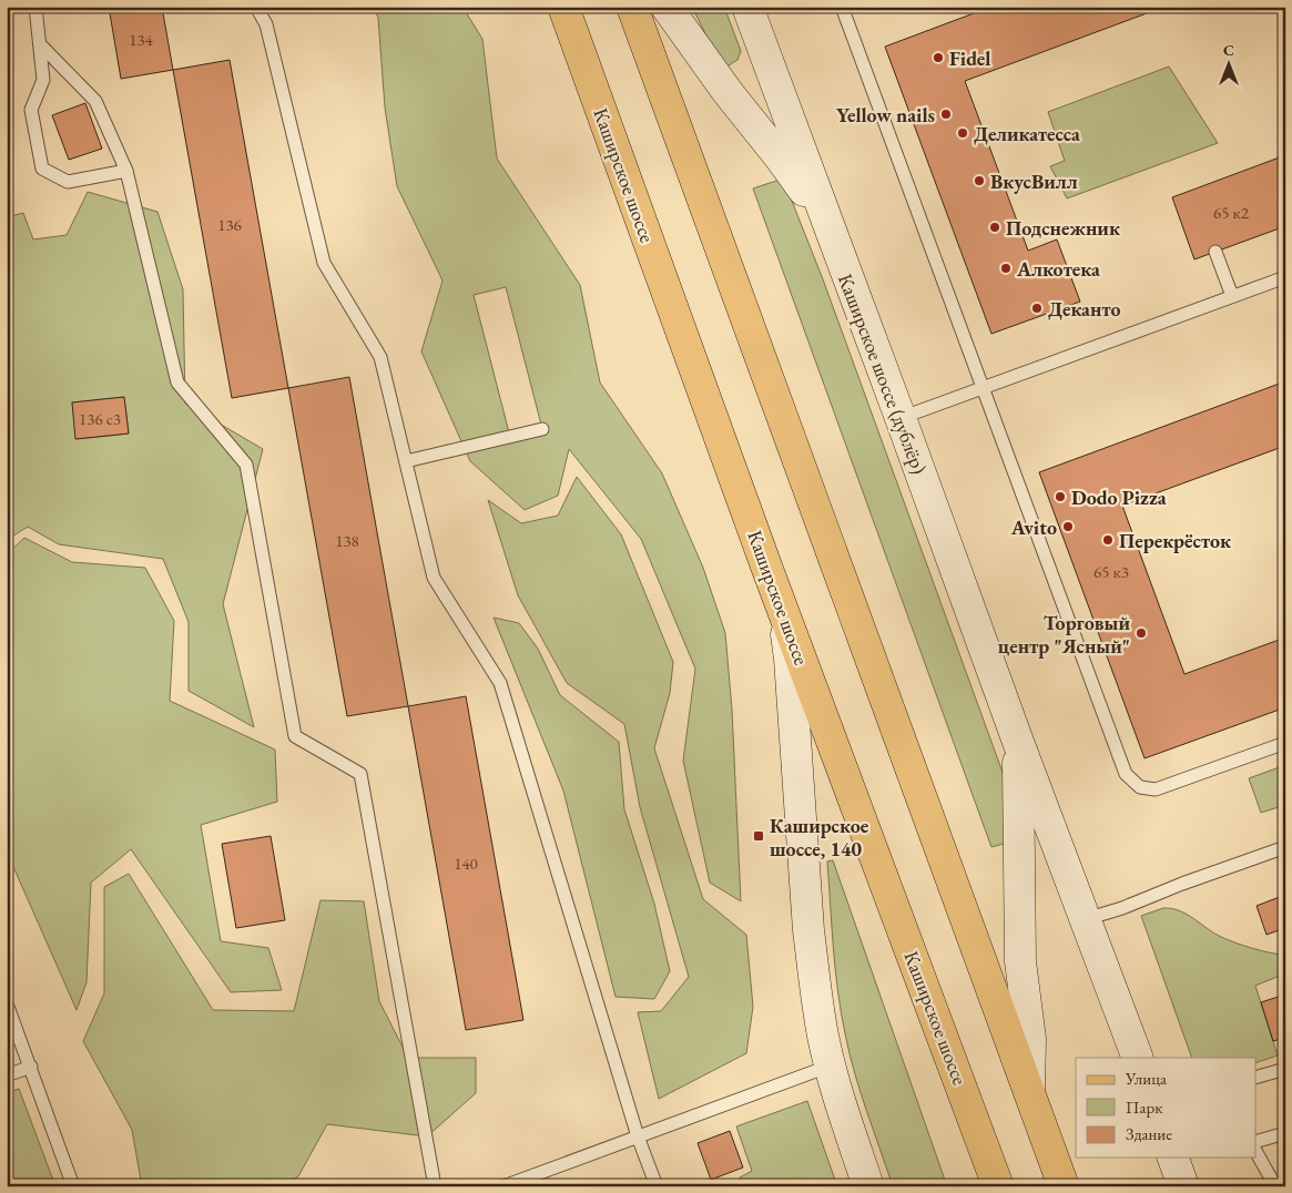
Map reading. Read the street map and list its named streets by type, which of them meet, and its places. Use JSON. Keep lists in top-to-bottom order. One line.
{"streets":{"main road":["Каширское шоссе","Каширское шоссе (дублёр)"]},"places":{"other":["Fidel","Yellow nails","Деликатесса","ВкусВилл","Подснежник","Алкотека","Деканто","Dodo Pizza","Avito","Перекрёсток","Торговый центр \"Ясный\""],"transit":["Каширское шоссе, 140"]},"house_numbers":["134","65 к2","136","136 с3","138","65 к3","140"],"legend":["Улица","Парк","Здание"],"north":"top"}
